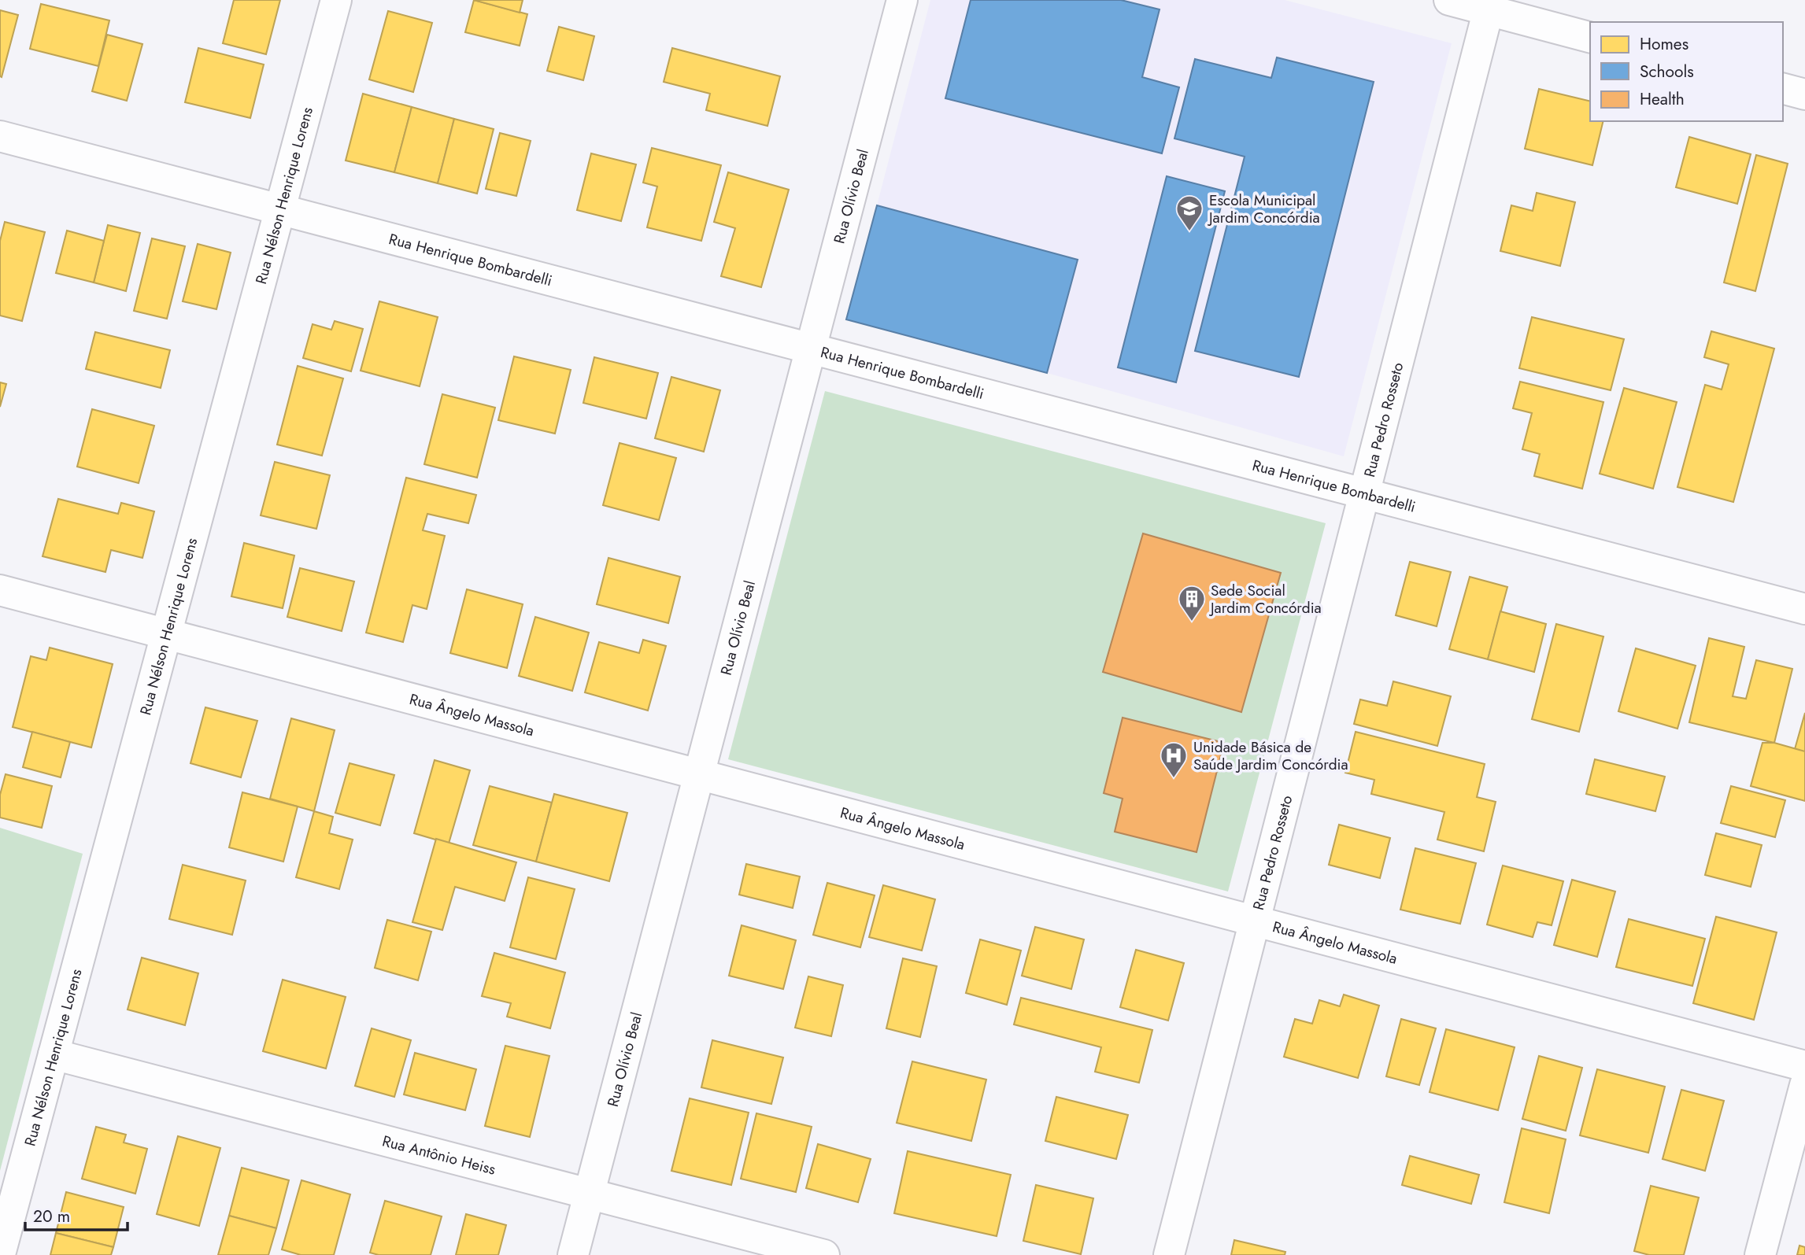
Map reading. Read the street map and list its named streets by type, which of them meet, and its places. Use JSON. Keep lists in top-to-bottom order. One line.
{"streets":{"street":["Rua Nélson Henrique Lorens","Rua Olívio Beal","Rua Henrique Bombardelli","Rua Pedro Rosseto","Rua Ângelo Massola","Rua Antônio Heiss"]},"crossings":[["Rua Nélson Henrique Lorens","Rua Henrique Bombardelli"],["Rua Nélson Henrique Lorens","Rua Ângelo Massola"],["Rua Nélson Henrique Lorens","Rua Antônio Heiss"],["Rua Olívio Beal","Rua Henrique Bombardelli"],["Rua Olívio Beal","Rua Ângelo Massola"],["Rua Olívio Beal","Rua Antônio Heiss"],["Rua Henrique Bombardelli","Rua Pedro Rosseto"],["Rua Pedro Rosseto","Rua Ângelo Massola"]],"places":{"school or university":["Escola Municipal Jardim Concórdia"],"building":["Sede Social Jardim Concórdia"],"hospital":["Unidade Básica de Saúde Jardim Concórdia"]},"legend":["Homes","Schools","Health"],"scale_bar":"20 m"}
